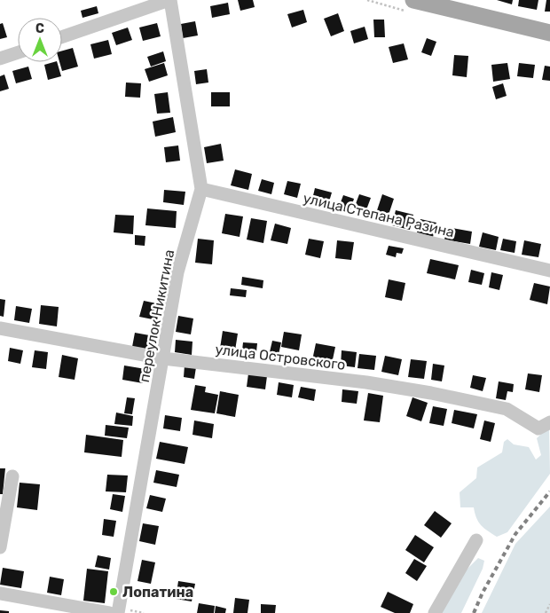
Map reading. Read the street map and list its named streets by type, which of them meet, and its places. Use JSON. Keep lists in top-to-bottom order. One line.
{"streets":{"street":["улица Степана Разина","переулок Никитина","улица Островского"]},"crossings":[["улица Степана Разина","переулок Никитина"],["переулок Никитина","улица Островского"]],"places":["Лопатина"],"north":"top"}
